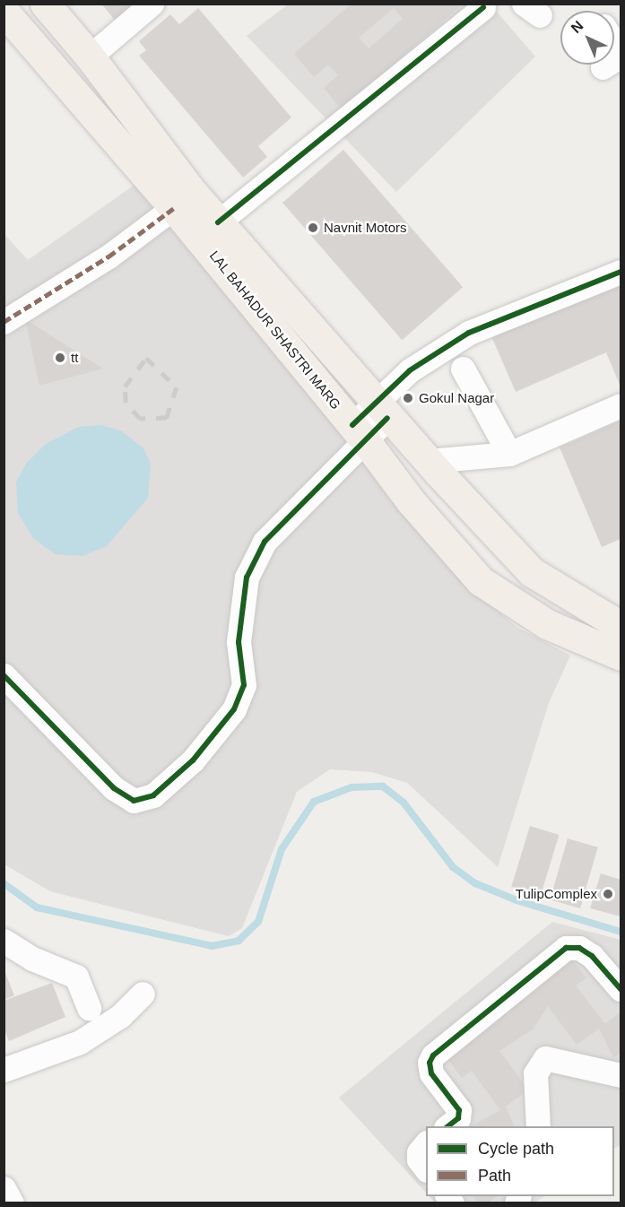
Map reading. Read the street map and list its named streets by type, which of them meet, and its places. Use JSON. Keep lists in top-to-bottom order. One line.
{"streets":{"main road":["LAL BAHADUR SHASTRI MARG"]},"places":["Navnit Motors","tt","Gokul Nagar","TulipComplex"],"legend":["Cycle path","Path"],"north":"top left"}
